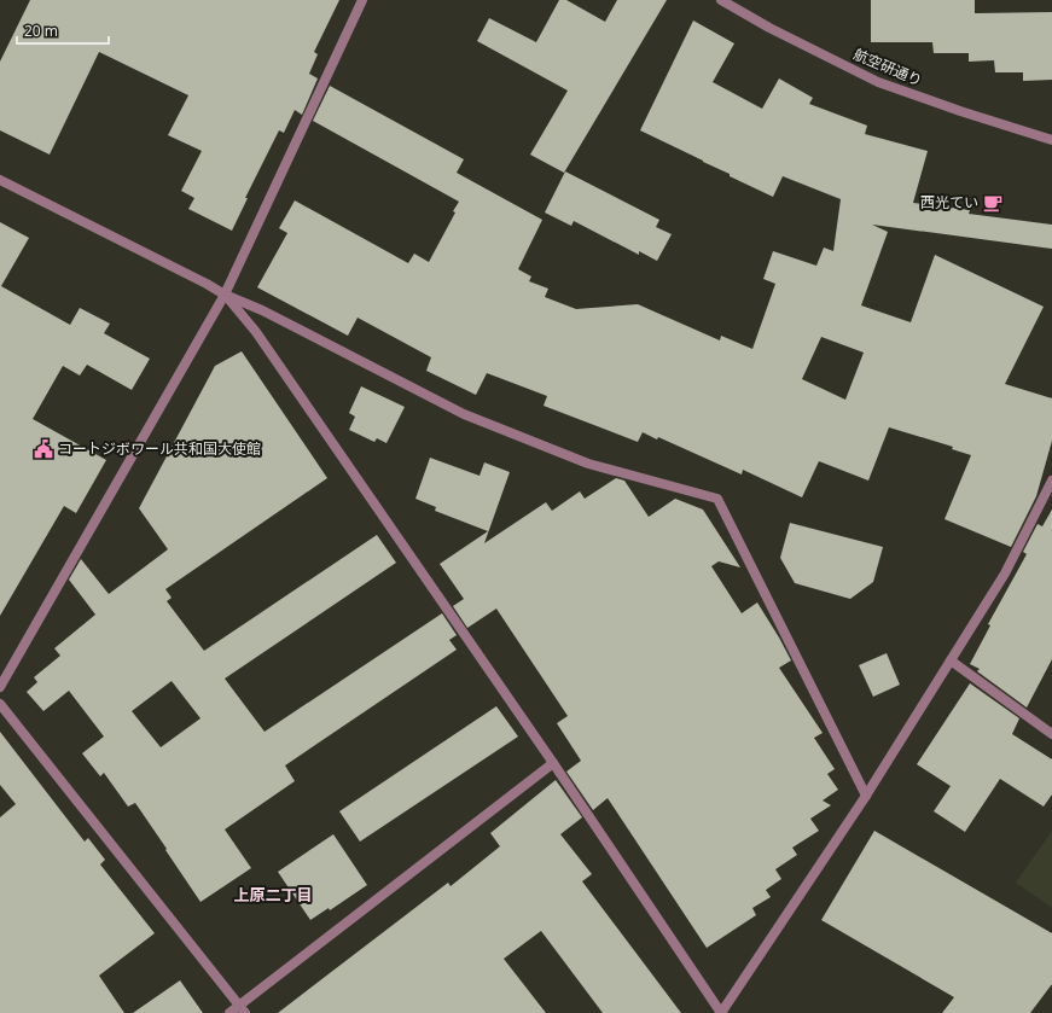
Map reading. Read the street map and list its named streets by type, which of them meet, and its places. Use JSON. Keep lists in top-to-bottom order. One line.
{"streets":{"street":["航空研通り"]},"districts":["上原二丁目"],"places":{"cafe":["西光てい"],"public building":["コートジボワール共和国大使館"]},"scale_bar":"20 m"}
